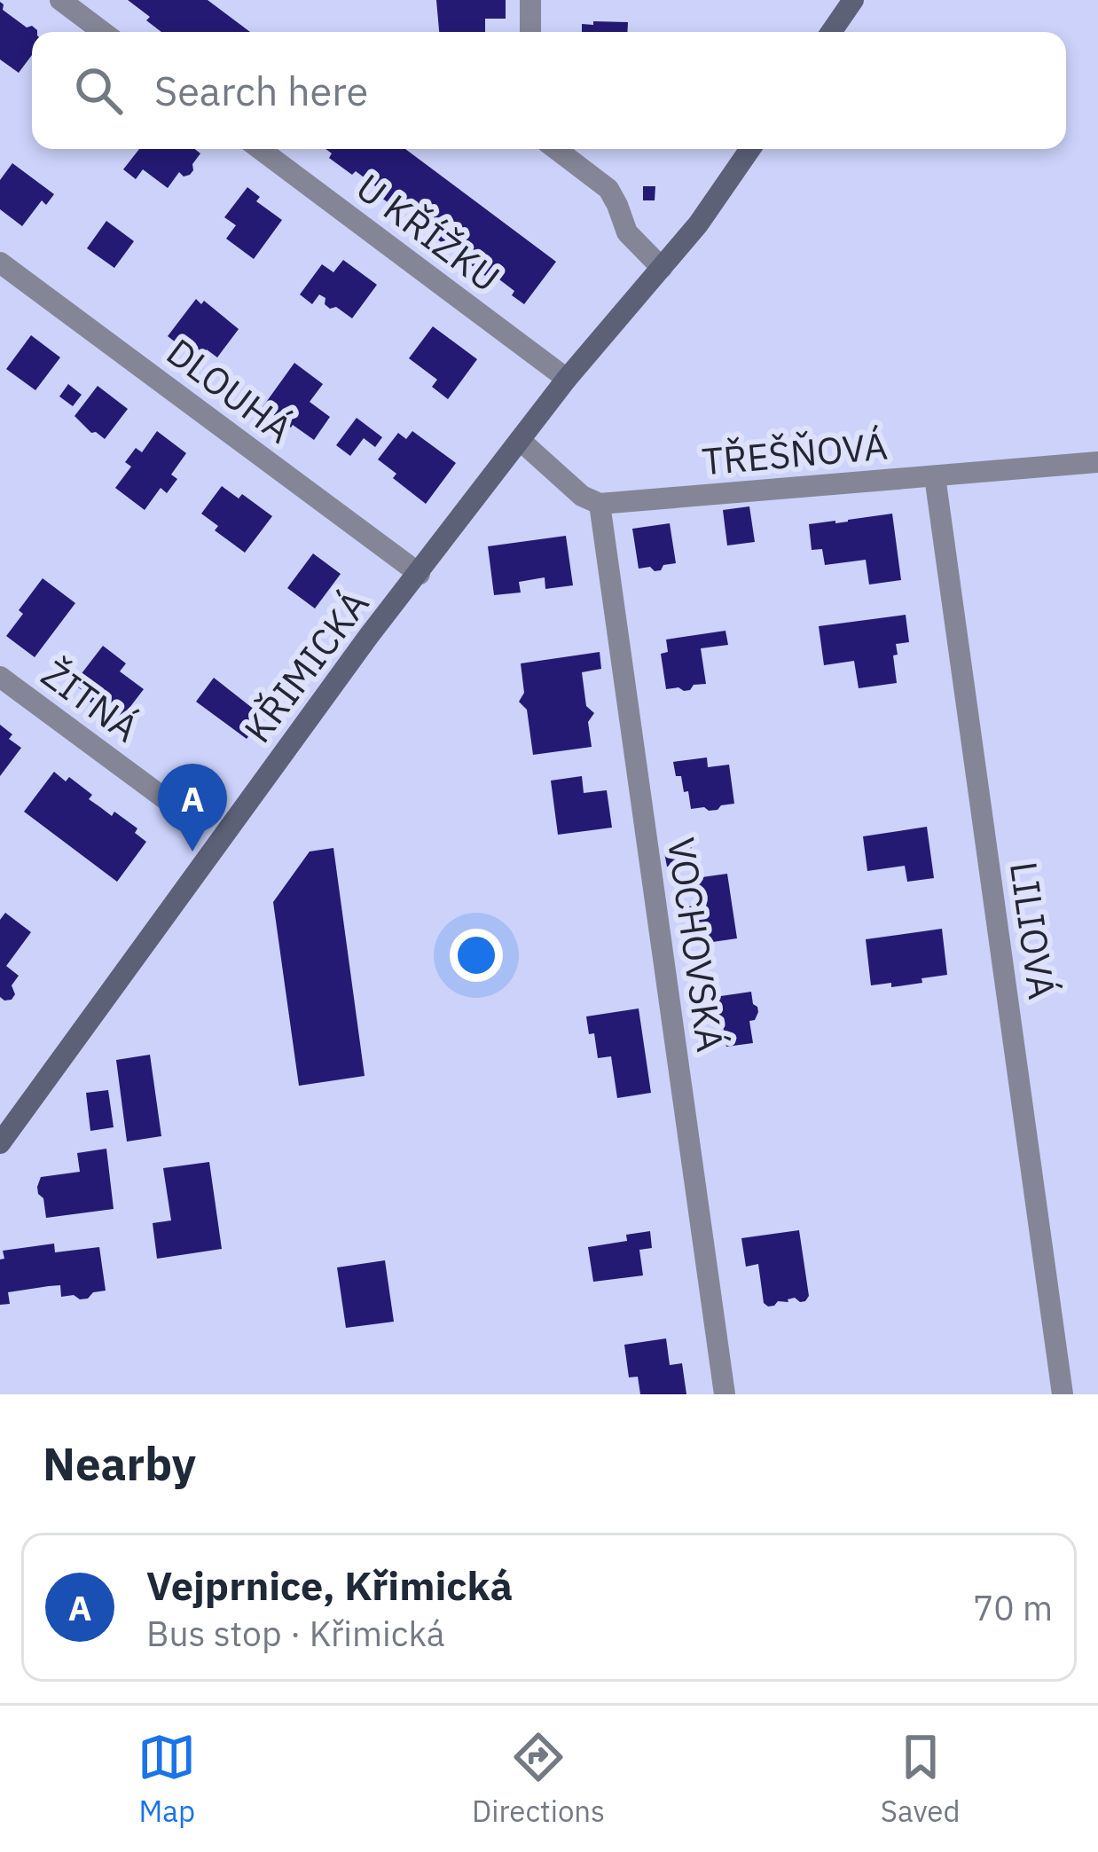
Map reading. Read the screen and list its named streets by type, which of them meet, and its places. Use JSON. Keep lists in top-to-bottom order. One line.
{"streets":{"street":["U KŘÍŽKU","DLOUHÁ","TŘEŠŇOVÁ","KŘIMICKÁ","ŽITNÁ","LILIOVÁ","VOCHOVSKÁ"]},"crossings":[["U KŘÍŽKU","KŘIMICKÁ"],["DLOUHÁ","KŘIMICKÁ"],["TŘEŠŇOVÁ","LILIOVÁ"],["TŘEŠŇOVÁ","VOCHOVSKÁ"]],"page":{"search":"Search here","pins":"A","heading":"Nearby","list":[{"mark":"A","name":"Vejprnice, Křimická","note":"Bus stop · Křimická","value":"70 m"}],"nav":["Map","Directions","Saved"]}}
